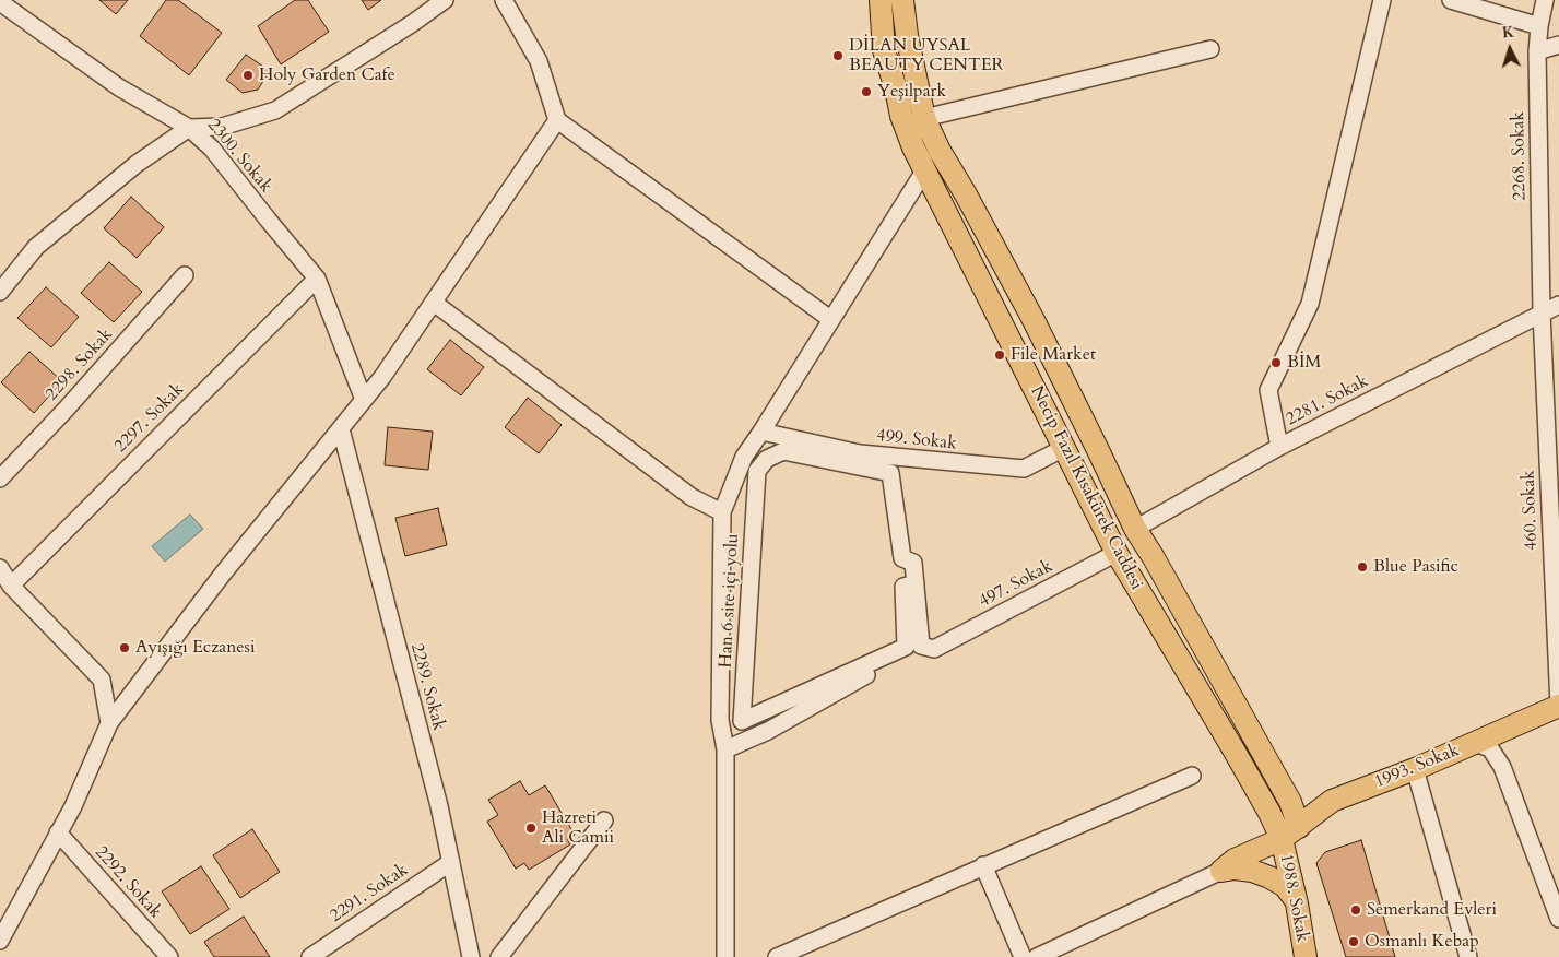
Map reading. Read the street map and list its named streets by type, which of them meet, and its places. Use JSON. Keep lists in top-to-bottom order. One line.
{"streets":{"main road":["Necip Fazıl Kısakürek Caddesi","1993. Sokak","1988. Sokak"],"street":["2300. Sokak","2268. Sokak","2298. Sokak","2281. Sokak","2297. Sokak","499. Sokak","460. Sokak","497. Sokak","Han 6 site içi yolu","2289. Sokak","2292. Sokak","2291. Sokak"]},"crossings":[["2300. Sokak","2297. Sokak"],["2268. Sokak","2281. Sokak"],["2268. Sokak","460. Sokak"],["2281. Sokak","Necip Fazıl Kısakürek Caddesi"],["2281. Sokak","460. Sokak"],["499. Sokak","Necip Fazıl Kısakürek Caddesi"],["Necip Fazıl Kısakürek Caddesi","497. Sokak"],["Necip Fazıl Kısakürek Caddesi","1993. Sokak"],["Necip Fazıl Kısakürek Caddesi","1988. Sokak"],["460. Sokak","1993. Sokak"],["2289. Sokak","2291. Sokak"],["1993. Sokak","1988. Sokak"]],"places":["DİLAN UYSAL BEAUTY CENTER","Holy Garden Cafe","Yeşilpark","File Market","BİM","Blue Pasific","Ayışığı Eczanesi","Hazreti Ali Camii","Semerkand Evleri","Osmanlı Kebap"],"north":"top"}
